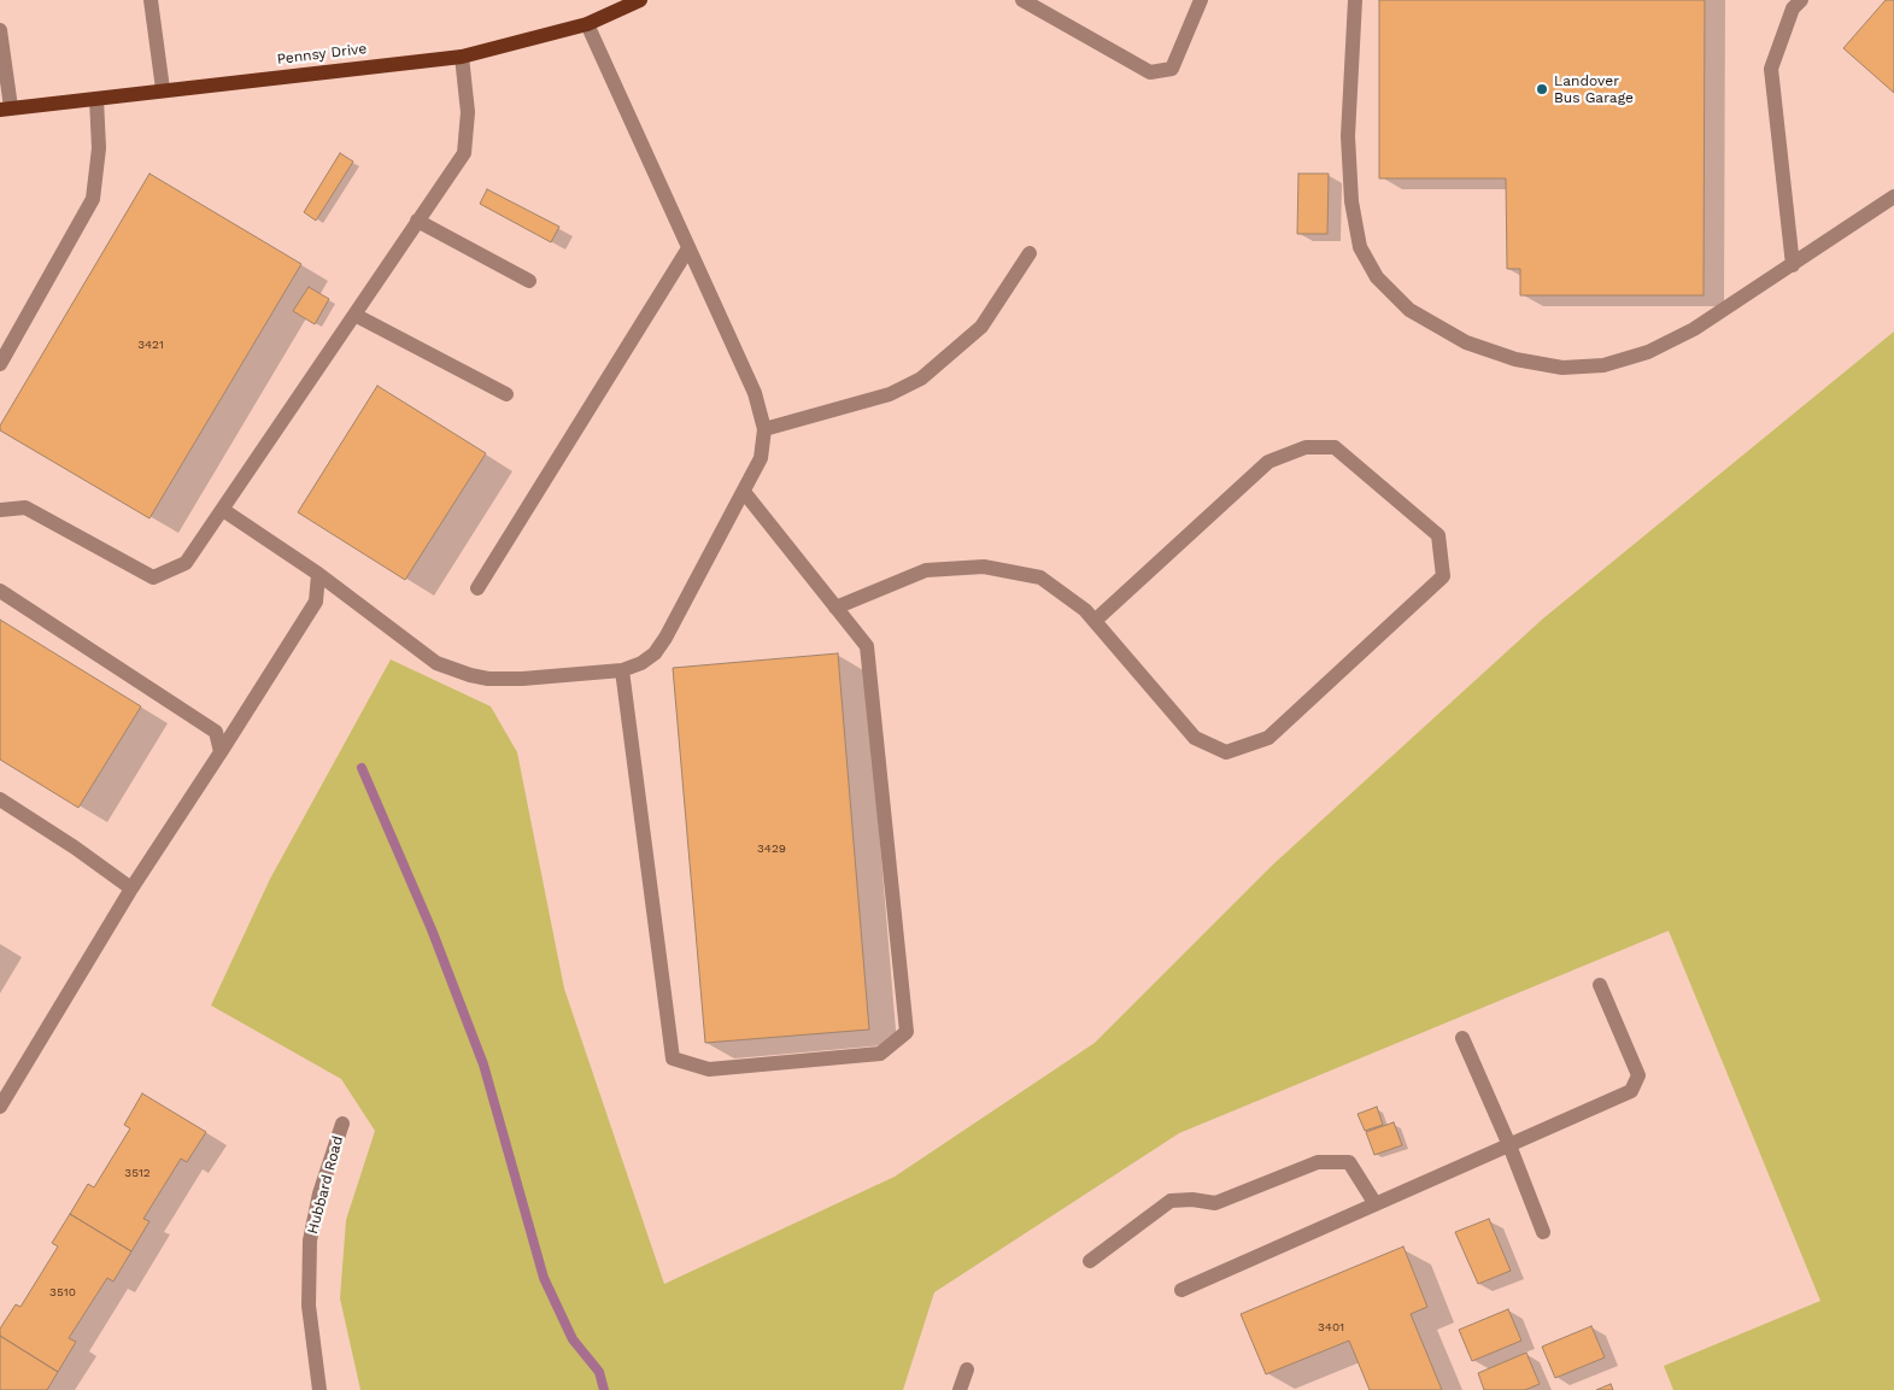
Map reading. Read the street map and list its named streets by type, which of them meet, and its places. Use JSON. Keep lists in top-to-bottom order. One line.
{"streets":{"main road":["Pennsy Drive"],"street":["Hubbard Road"]},"places":["Landover Bus Garage"],"house_numbers":["3421","3429","3512","3510","3401"]}
